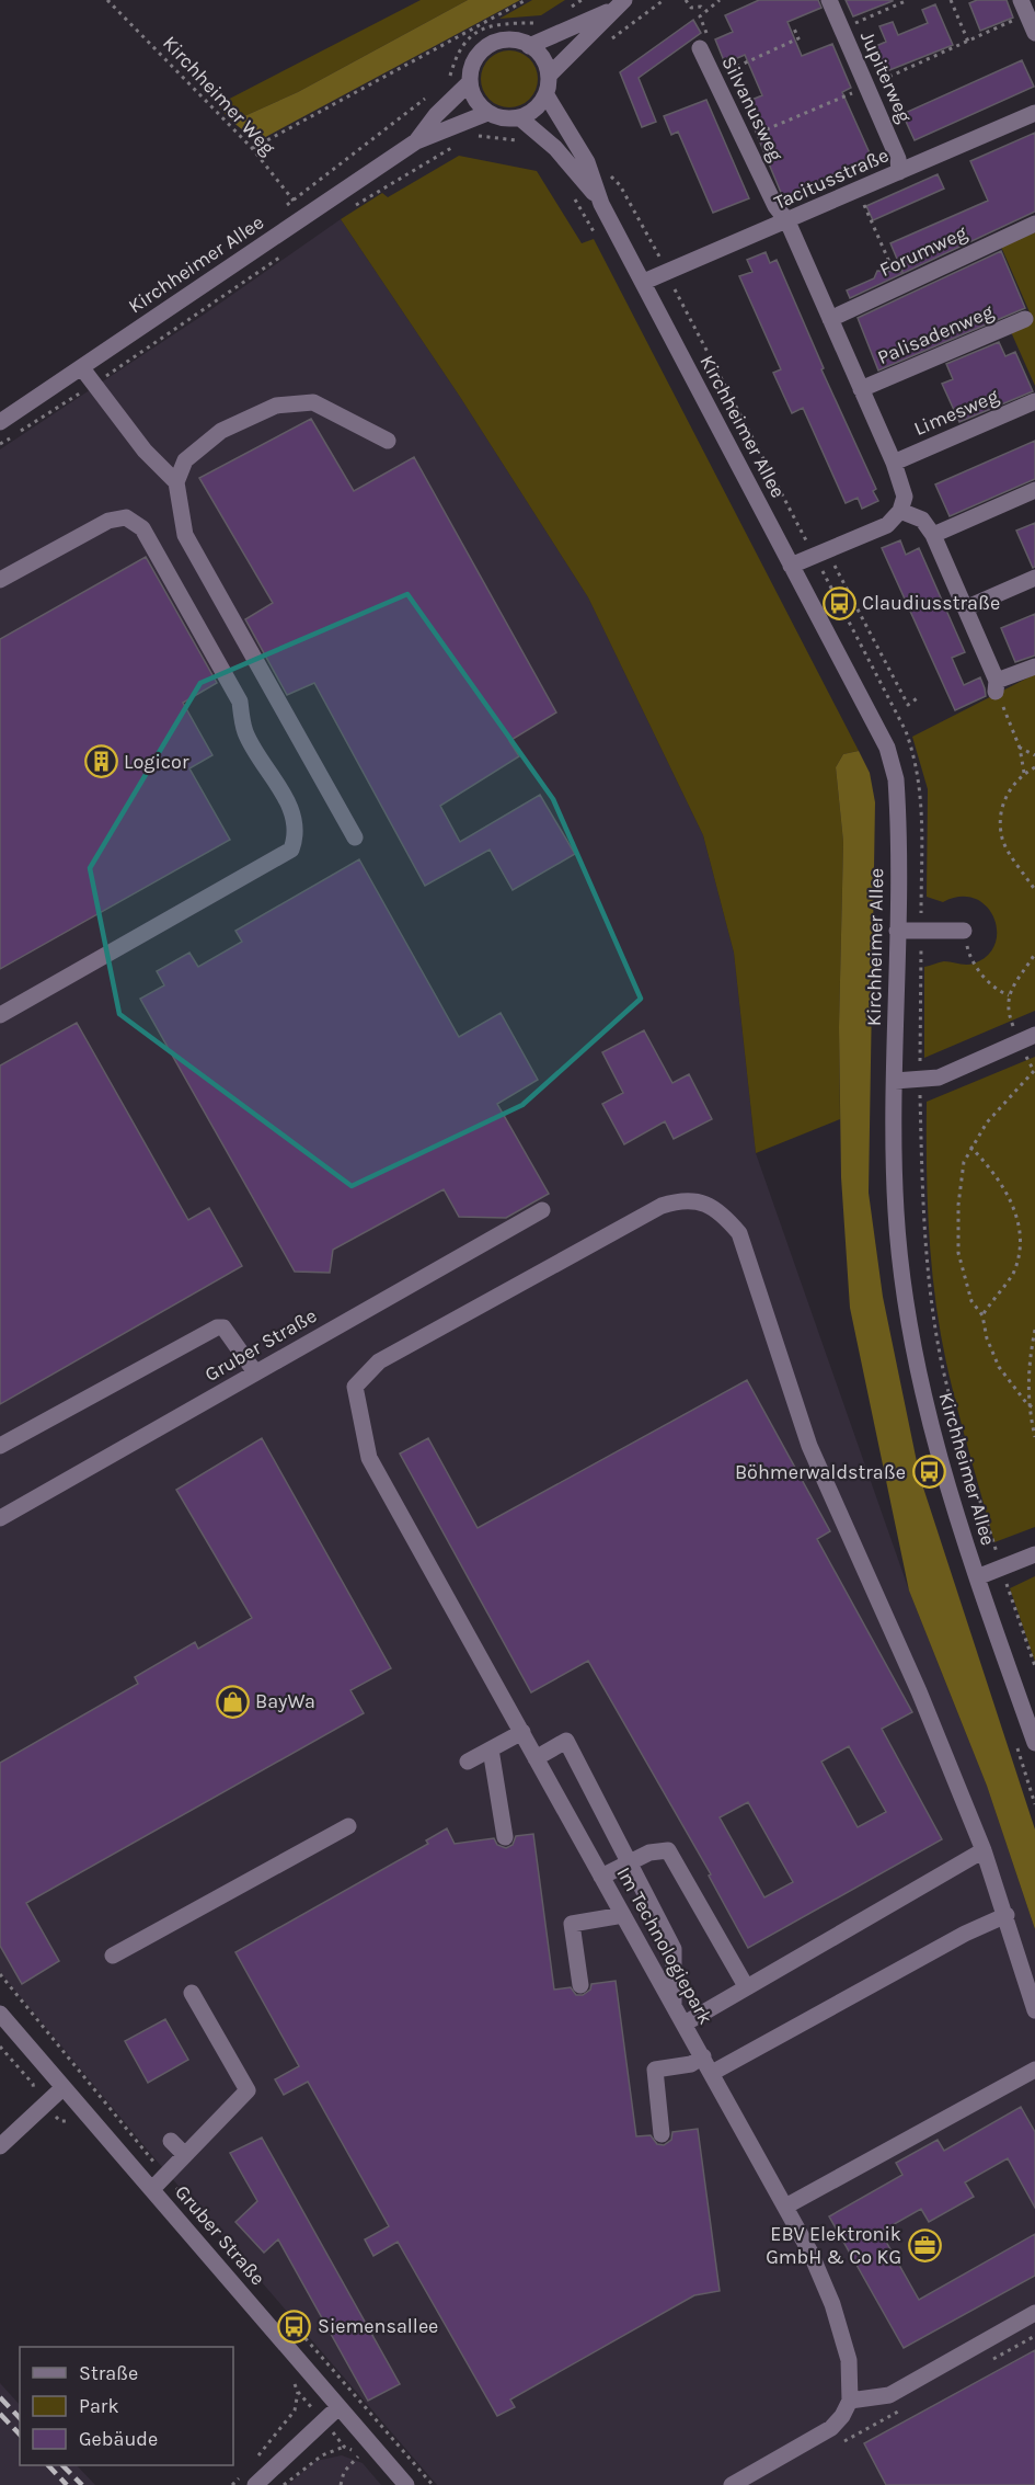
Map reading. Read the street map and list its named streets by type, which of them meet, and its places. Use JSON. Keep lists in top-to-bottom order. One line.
{"streets":{"street":["Jupiterweg","Silvanusweg","Tacitusstraße","Forumweg","Kirchheimer Allee","Palisadenweg","Limesweg","Gruber Straße","Im Technologiepark"],"path":["Kirchheimer Weg"]},"crossings":[["Jupiterweg","Tacitusstraße"],["Kirchheimer Weg","Kirchheimer Allee"],["Silvanusweg","Tacitusstraße"],["Tacitusstraße","Kirchheimer Allee"]],"places":{"bus stop":["Claudiusstraße","Böhmerwaldstraße","Siemensallee"],"building":["Logicor"],"shop":["BayWa"],"office":["EBV Elektronik GmbH & Co KG"]},"legend":["Straße","Park","Gebäude"]}
